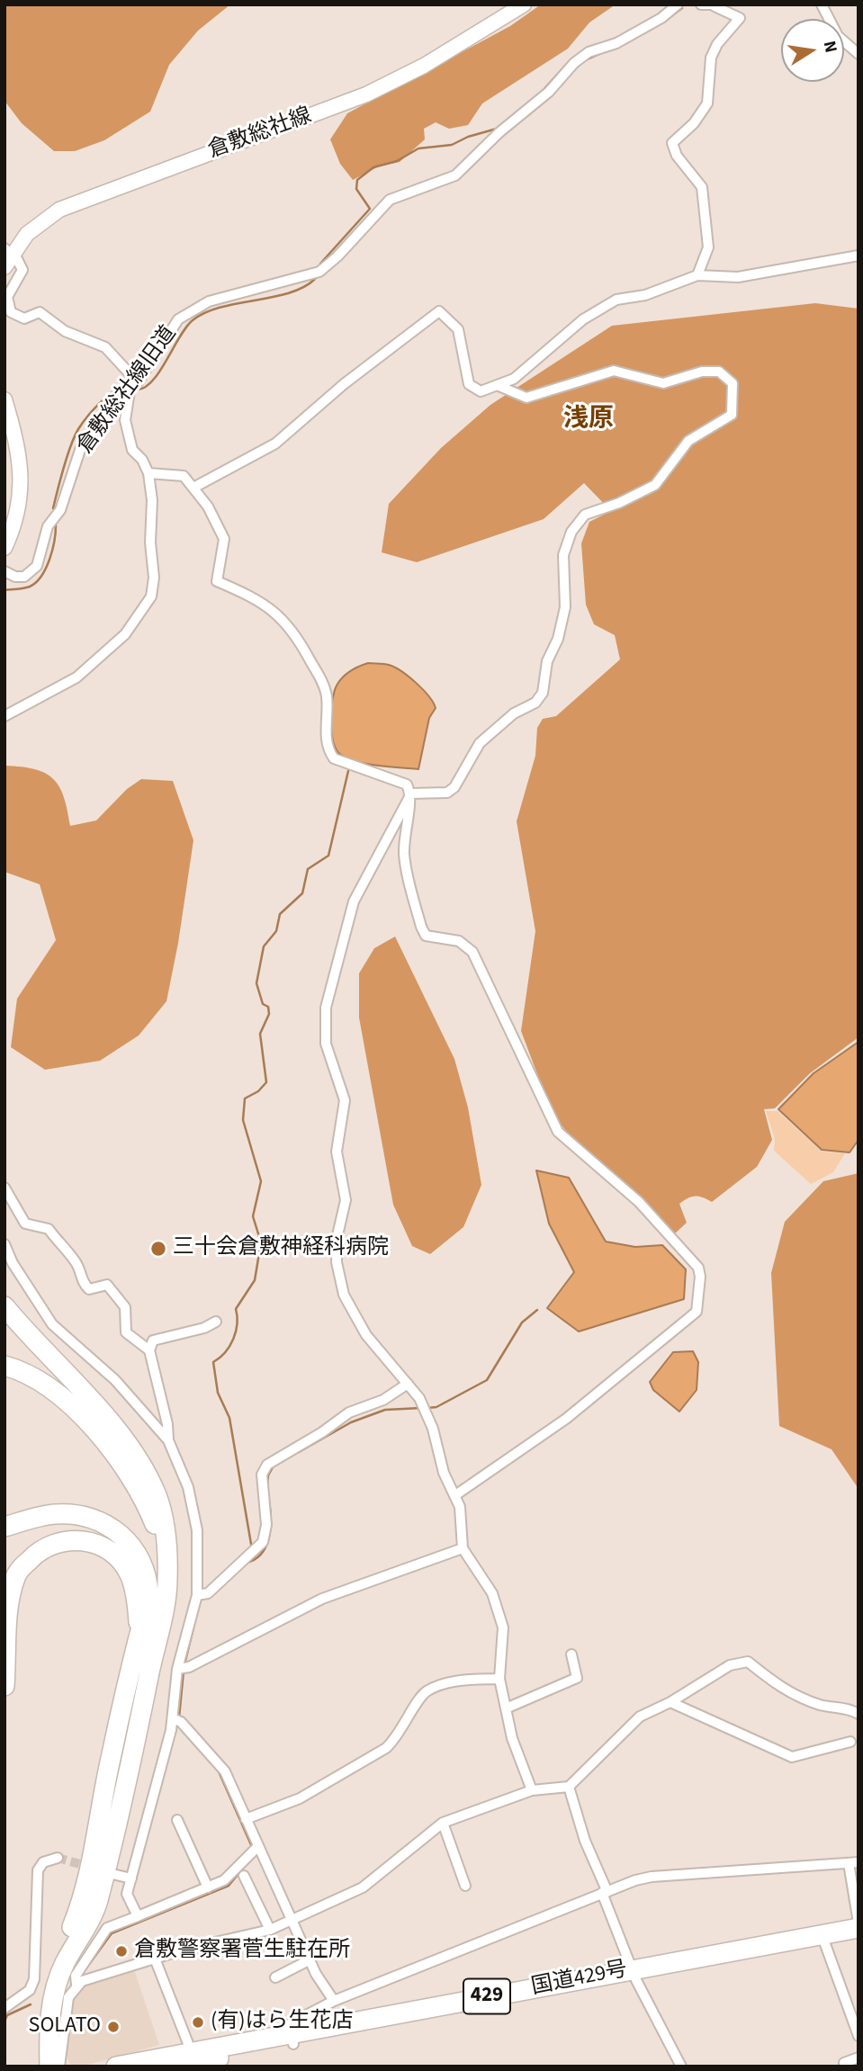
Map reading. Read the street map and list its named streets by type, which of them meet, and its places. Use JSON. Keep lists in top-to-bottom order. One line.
{"streets":{"highway":["国道429号","429"],"main road":["倉敷総社線"],"street":["倉敷総社線旧道"]},"districts":["浅原"],"places":["三十会倉敷神経科病院","倉敷警察署菅生駐在所","(有)はら生花店","SOLATO"],"north":"right"}
